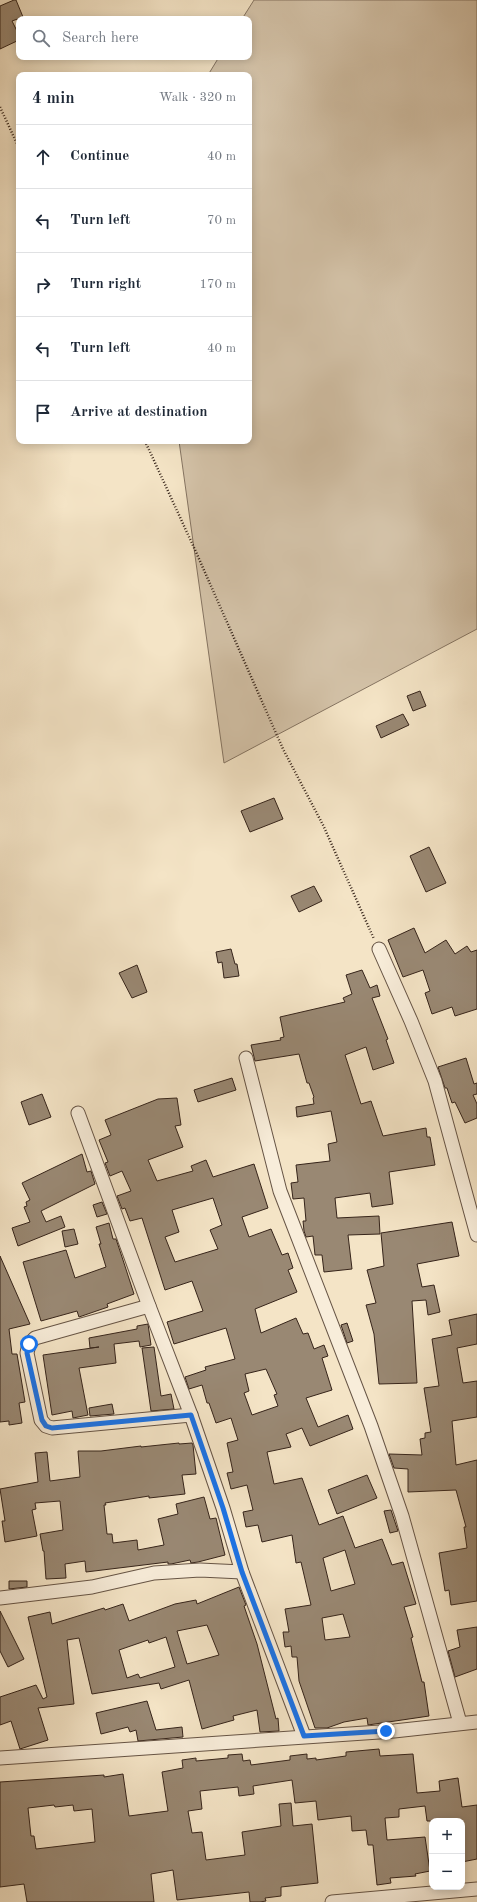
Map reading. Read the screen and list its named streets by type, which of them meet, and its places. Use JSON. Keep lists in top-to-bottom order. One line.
{"page":{"search":"Search here","heading":["4 min","Walk · 320 m"],"list":[["Continue","40 m"],["Turn left","70 m"],["Turn right","170 m"],["Turn left","40 m"],"Arrive at destination"],"map_buttons":["+","−"]}}
